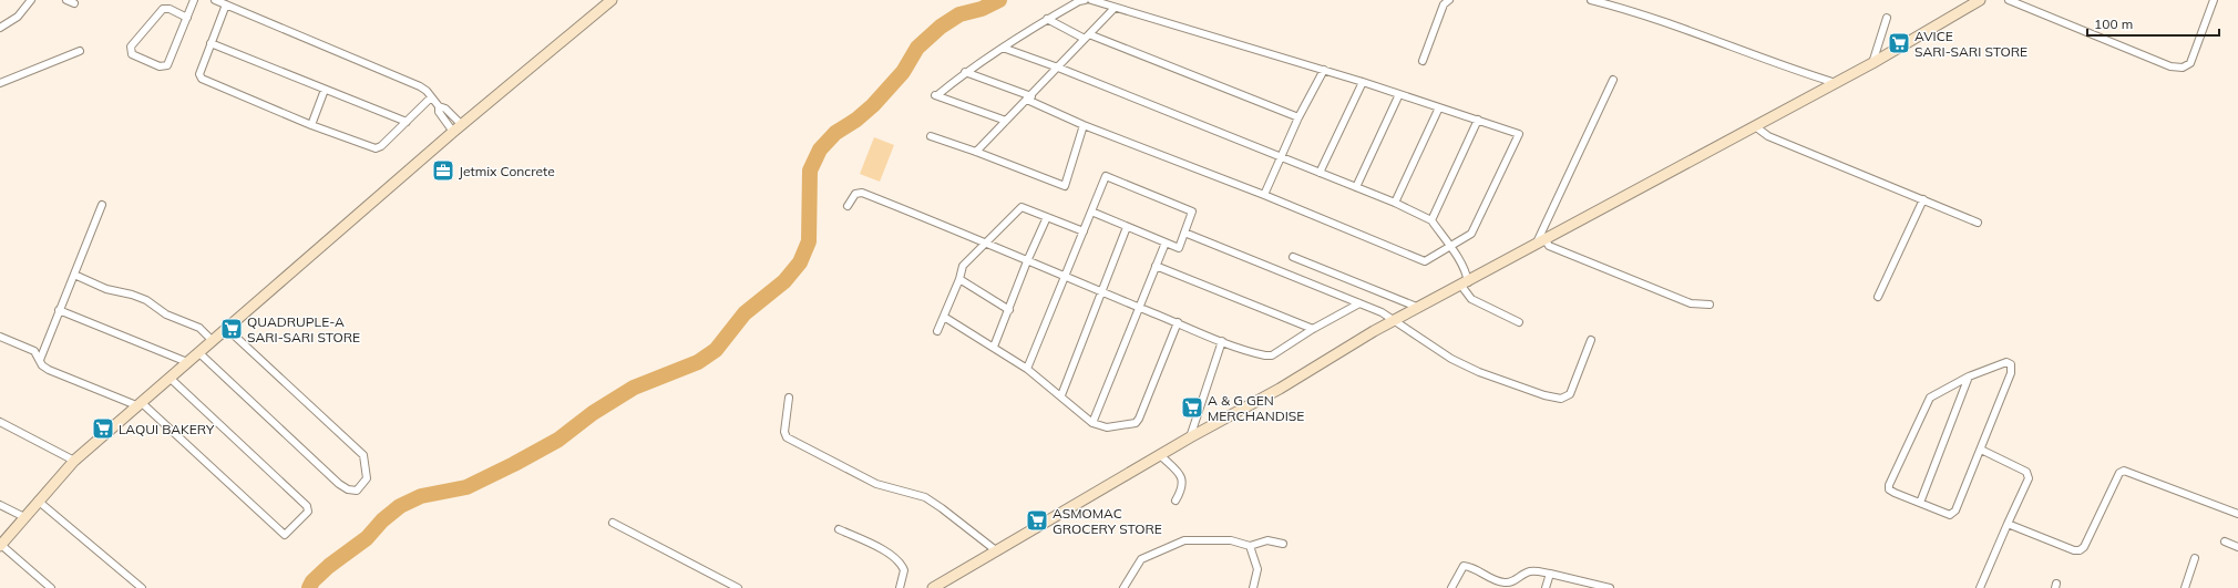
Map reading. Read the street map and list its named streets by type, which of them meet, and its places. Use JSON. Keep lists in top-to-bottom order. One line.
{"places":{"supermarket":["AVICE SARI-SARI STORE","QUADRUPLE-A SARI-SARI STORE","A & G GEN MERCHANDISE","LAQUI BAKERY","ASMOMAC GROCERY STORE"],"office":["Jetmix Concrete"]},"scale_bar":"100 m"}
